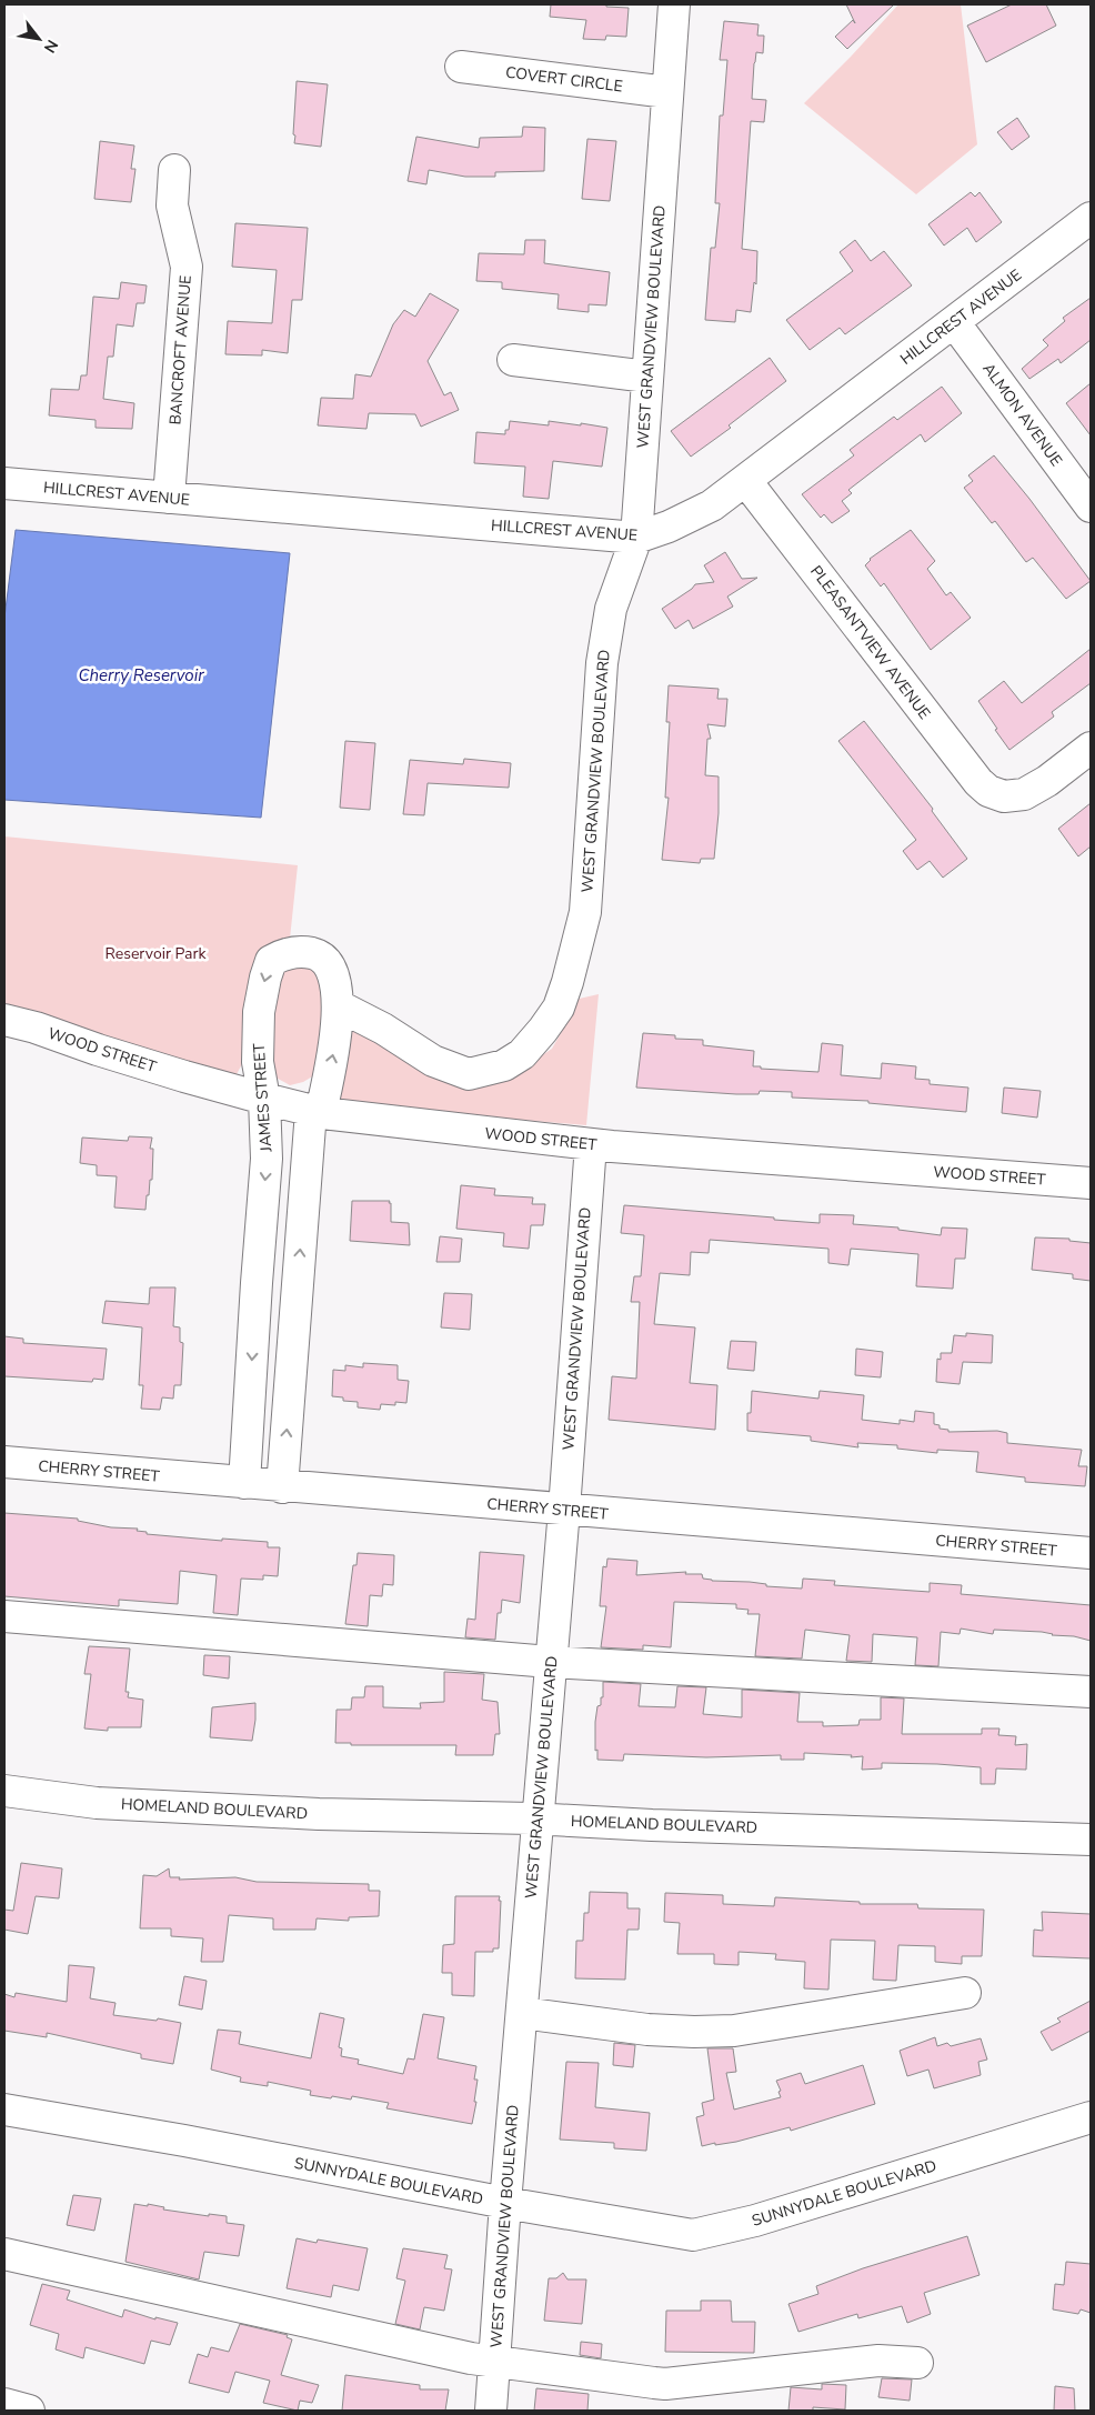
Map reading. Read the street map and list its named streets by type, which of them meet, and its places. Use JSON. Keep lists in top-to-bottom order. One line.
{"streets":{"street":["COVERT CIRCLE","HILLCREST AVENUE","WEST GRANDVIEW BOULEVARD","BANCROFT AVENUE","ALMON AVENUE","PLEASANTVIEW AVENUE","WOOD STREET","JAMES STREET","CHERRY STREET","HOMELAND BOULEVARD","SUNNYDALE BOULEVARD"]},"crossings":[["COVERT CIRCLE","WEST GRANDVIEW BOULEVARD"],["HILLCREST AVENUE","WEST GRANDVIEW BOULEVARD"],["HILLCREST AVENUE","BANCROFT AVENUE"],["HILLCREST AVENUE","ALMON AVENUE"],["HILLCREST AVENUE","PLEASANTVIEW AVENUE"],["WEST GRANDVIEW BOULEVARD","WOOD STREET"],["WEST GRANDVIEW BOULEVARD","JAMES STREET"],["WEST GRANDVIEW BOULEVARD","CHERRY STREET"],["WEST GRANDVIEW BOULEVARD","HOMELAND BOULEVARD"],["WEST GRANDVIEW BOULEVARD","SUNNYDALE BOULEVARD"],["WOOD STREET","JAMES STREET"],["JAMES STREET","CHERRY STREET"]],"water":["Cherry Reservoir"],"parks":["Reservoir Park"],"north":"bottom right"}
